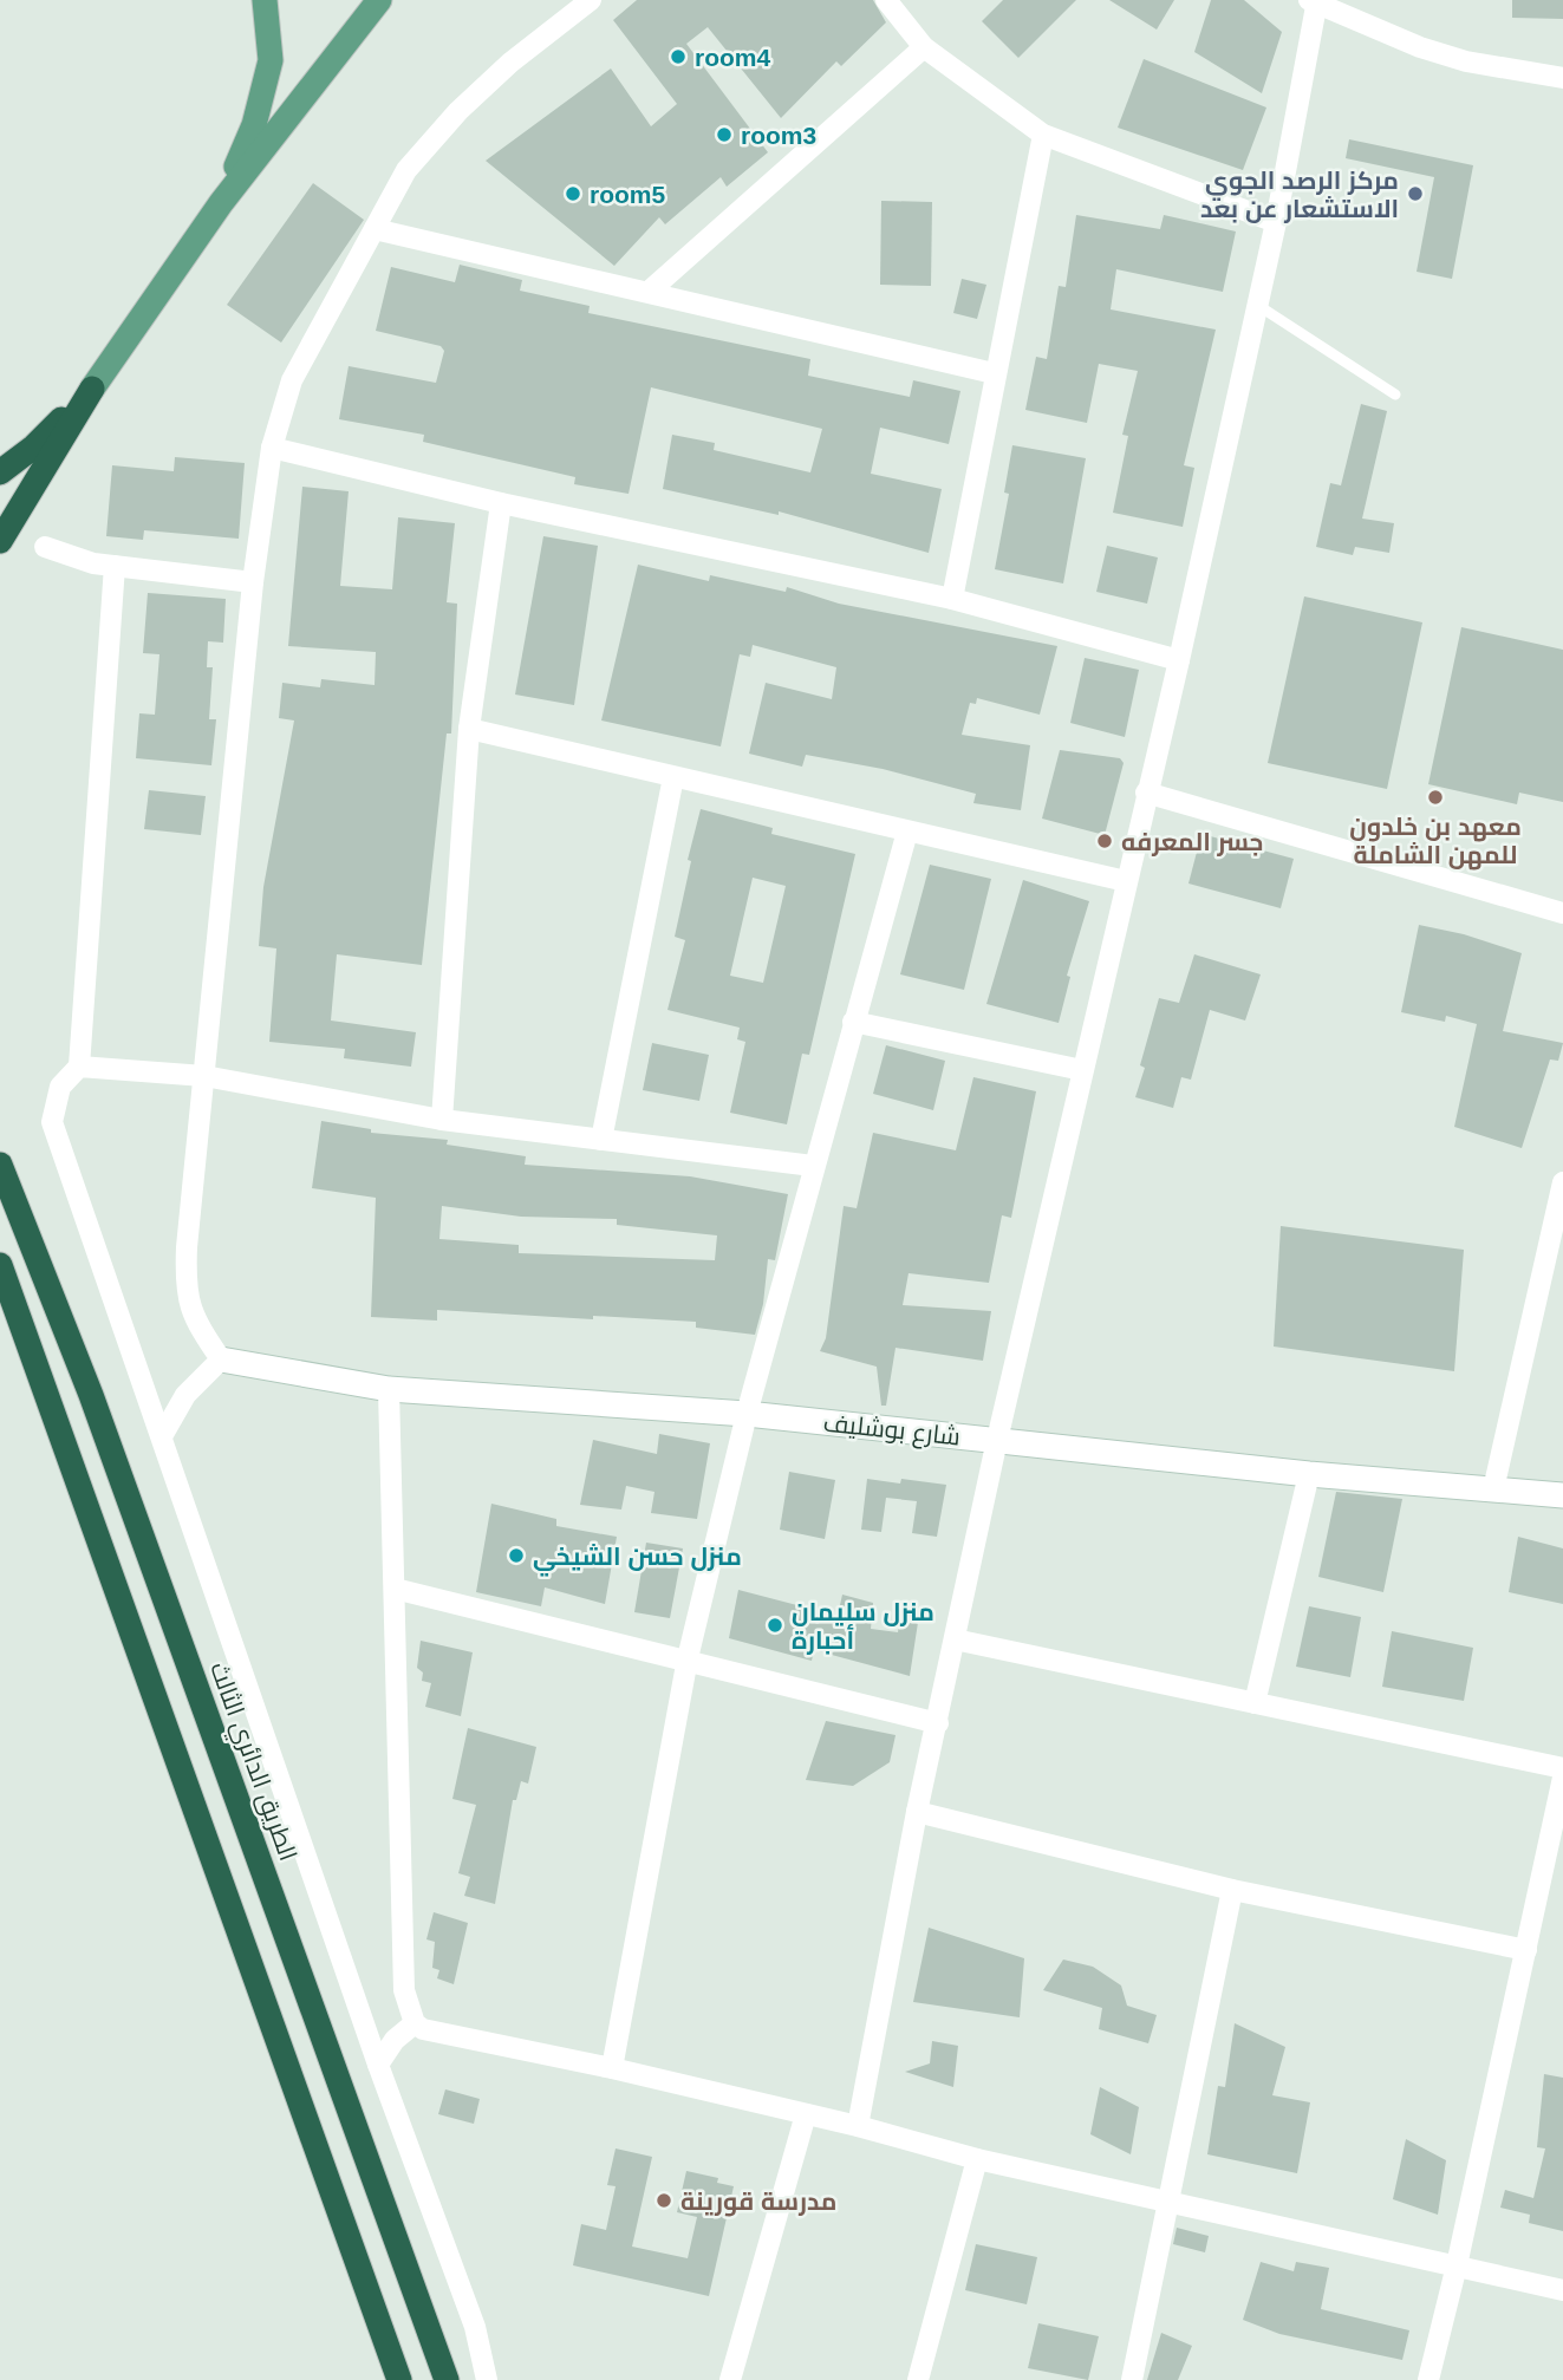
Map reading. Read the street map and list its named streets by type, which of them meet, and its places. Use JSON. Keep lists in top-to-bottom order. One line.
{"streets":{"highway":["الطريق الدائري الثالث"],"street":["شارع بوشليف"]},"places":["room4","room3","room5","مركز الرصد الجوي الاستشعار عن بعد","معهد بن خلدون للمهن الشاملة","جسر المعرفه","منزل حسن الشيخي","منزل سليمان أحبارة","مدرسة قورينة"]}
